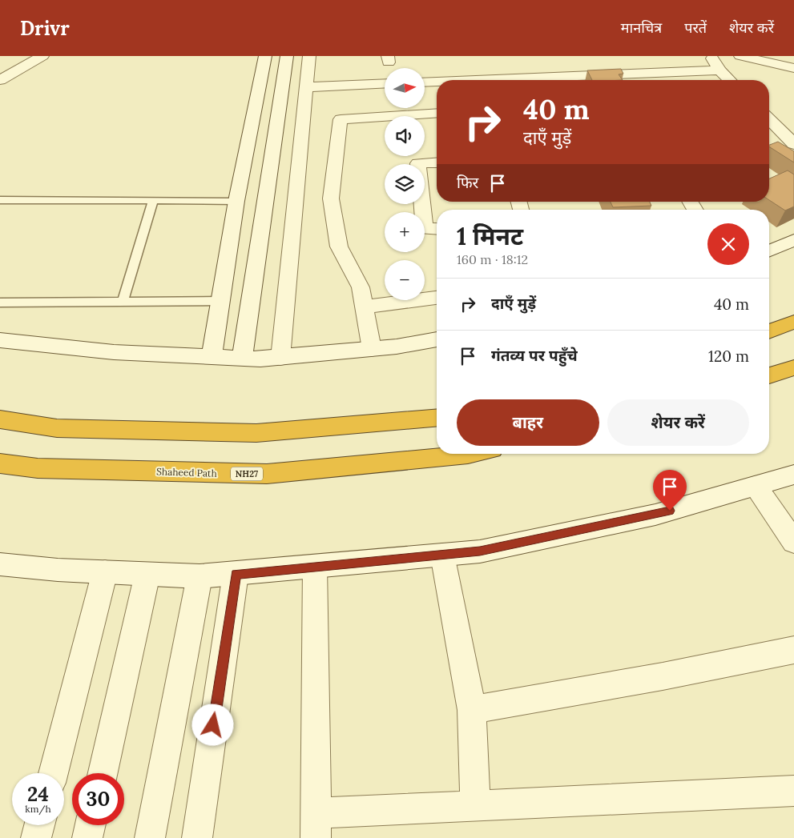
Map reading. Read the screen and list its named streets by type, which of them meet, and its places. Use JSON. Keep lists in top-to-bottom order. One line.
{"streets":{"highway":["Shaheed Path","NH27"]},"north":"right","page":{"header":"Drivr","nav":["मानचित्र","परतें","शेयर करें"],"map_buttons":["+","−"],"turn":["40 m","दाएँ मुड़ें"],"then":"फिर","heading":["1 मिनट","160 m · 18:12"],"list":[{"name":"दाएँ मुड़ें","value":"40 m"},{"name":"गंतव्य पर पहुँचे","value":"120 m"}],"buttons":["बाहर","शेयर करें"],"speed":"24 km/h","limit":"30"}}
